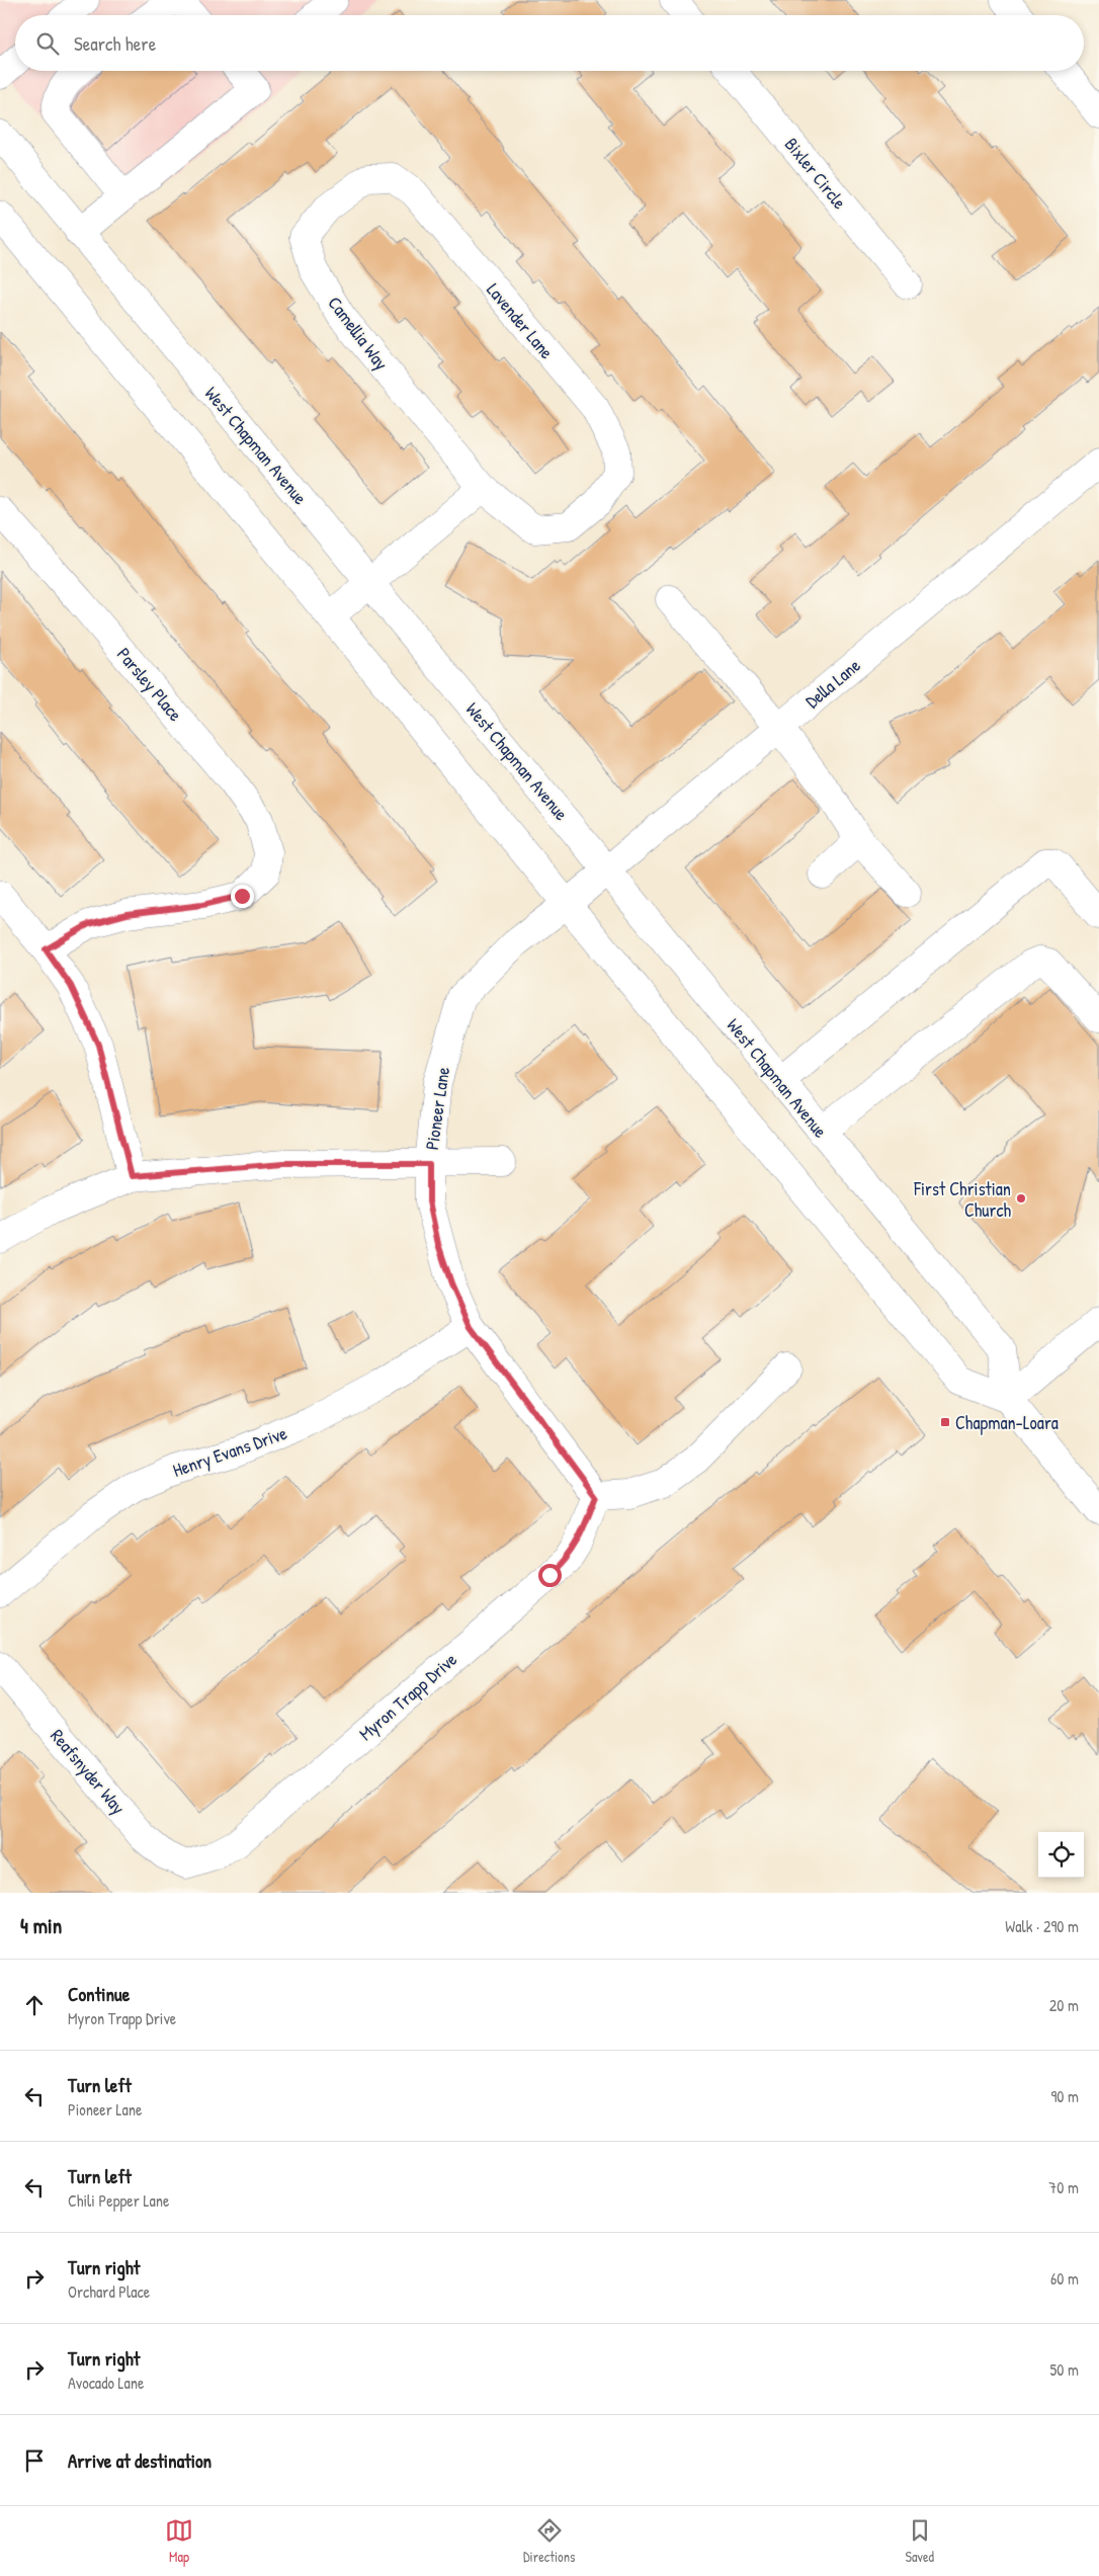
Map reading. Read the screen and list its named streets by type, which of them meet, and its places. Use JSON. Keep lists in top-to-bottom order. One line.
{"streets":{"street":["Bixler Circle","Lavender Lane","Camellia Way","West Chapman Avenue","Della Lane","Parsley Place","Pioneer Lane","Henry Evans Drive","Myron Trapp Drive","Reafsnyder Way"]},"crossings":[["Lavender Lane","Camellia Way"],["West Chapman Avenue","Della Lane"],["Della Lane","Pioneer Lane"],["Pioneer Lane","Henry Evans Drive"],["Pioneer Lane","Myron Trapp Drive"],["Myron Trapp Drive","Reafsnyder Way"]],"places":{"other":["First Christian Church"],"transit":["Chapman-Loara"]},"page":{"search":"Search here","heading":["4 min","Walk · 290 m"],"list":[["Continue","Myron Trapp Drive","20 m"],["Turn left","Pioneer Lane","90 m"],["Turn left","Chili Pepper Lane","70 m"],["Turn right","Orchard Place","60 m"],["Turn right","Avocado Lane","50 m"],"Arrive at destination"],"nav":["Map","Directions","Saved"]}}
